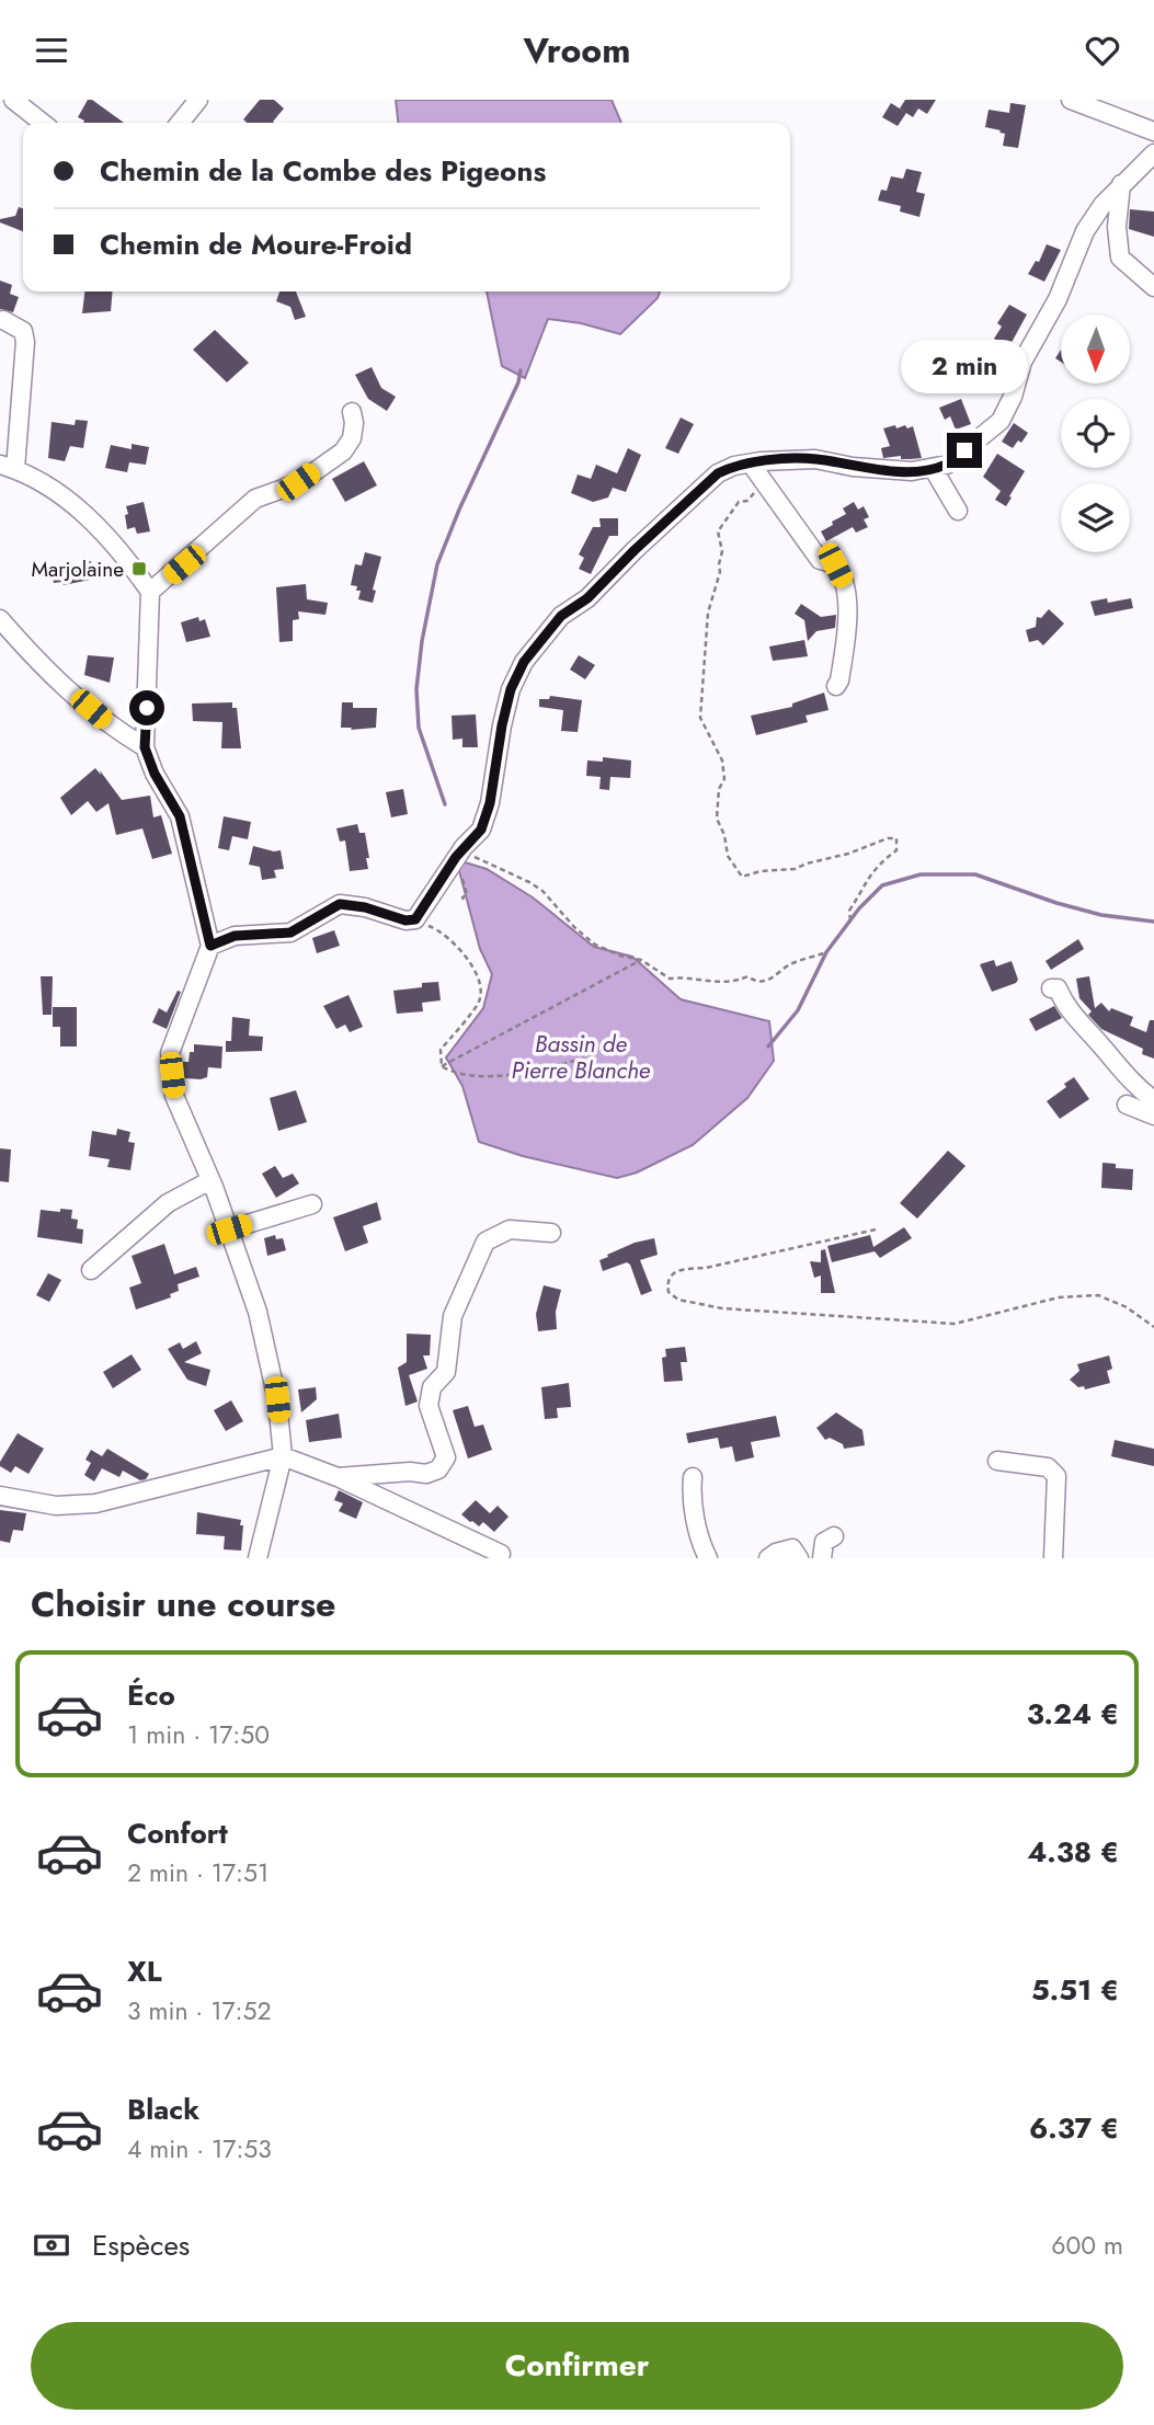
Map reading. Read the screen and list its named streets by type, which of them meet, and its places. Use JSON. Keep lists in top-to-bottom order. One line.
{"water":["Bassin de Pierre Blanche"],"places":{"transit":["Marjolaine"]},"north":"bottom","page":{"header":"Vroom","banner":["Chemin de la Combe des Pigeons","Chemin de Moure-Froid"],"bubble":"2 min","heading":"Choisir une course","list":[{"name":"Éco","note":"1 min · 17:50","value":"3.24 €"},{"name":"Confort","note":"2 min · 17:51","value":"4.38 €"},{"name":"XL","note":"3 min · 17:52","value":"5.51 €"},{"name":"Black","note":"4 min · 17:53","value":"6.37 €"}],"pay":["Espèces","600 m"],"buttons":"Confirmer"}}
